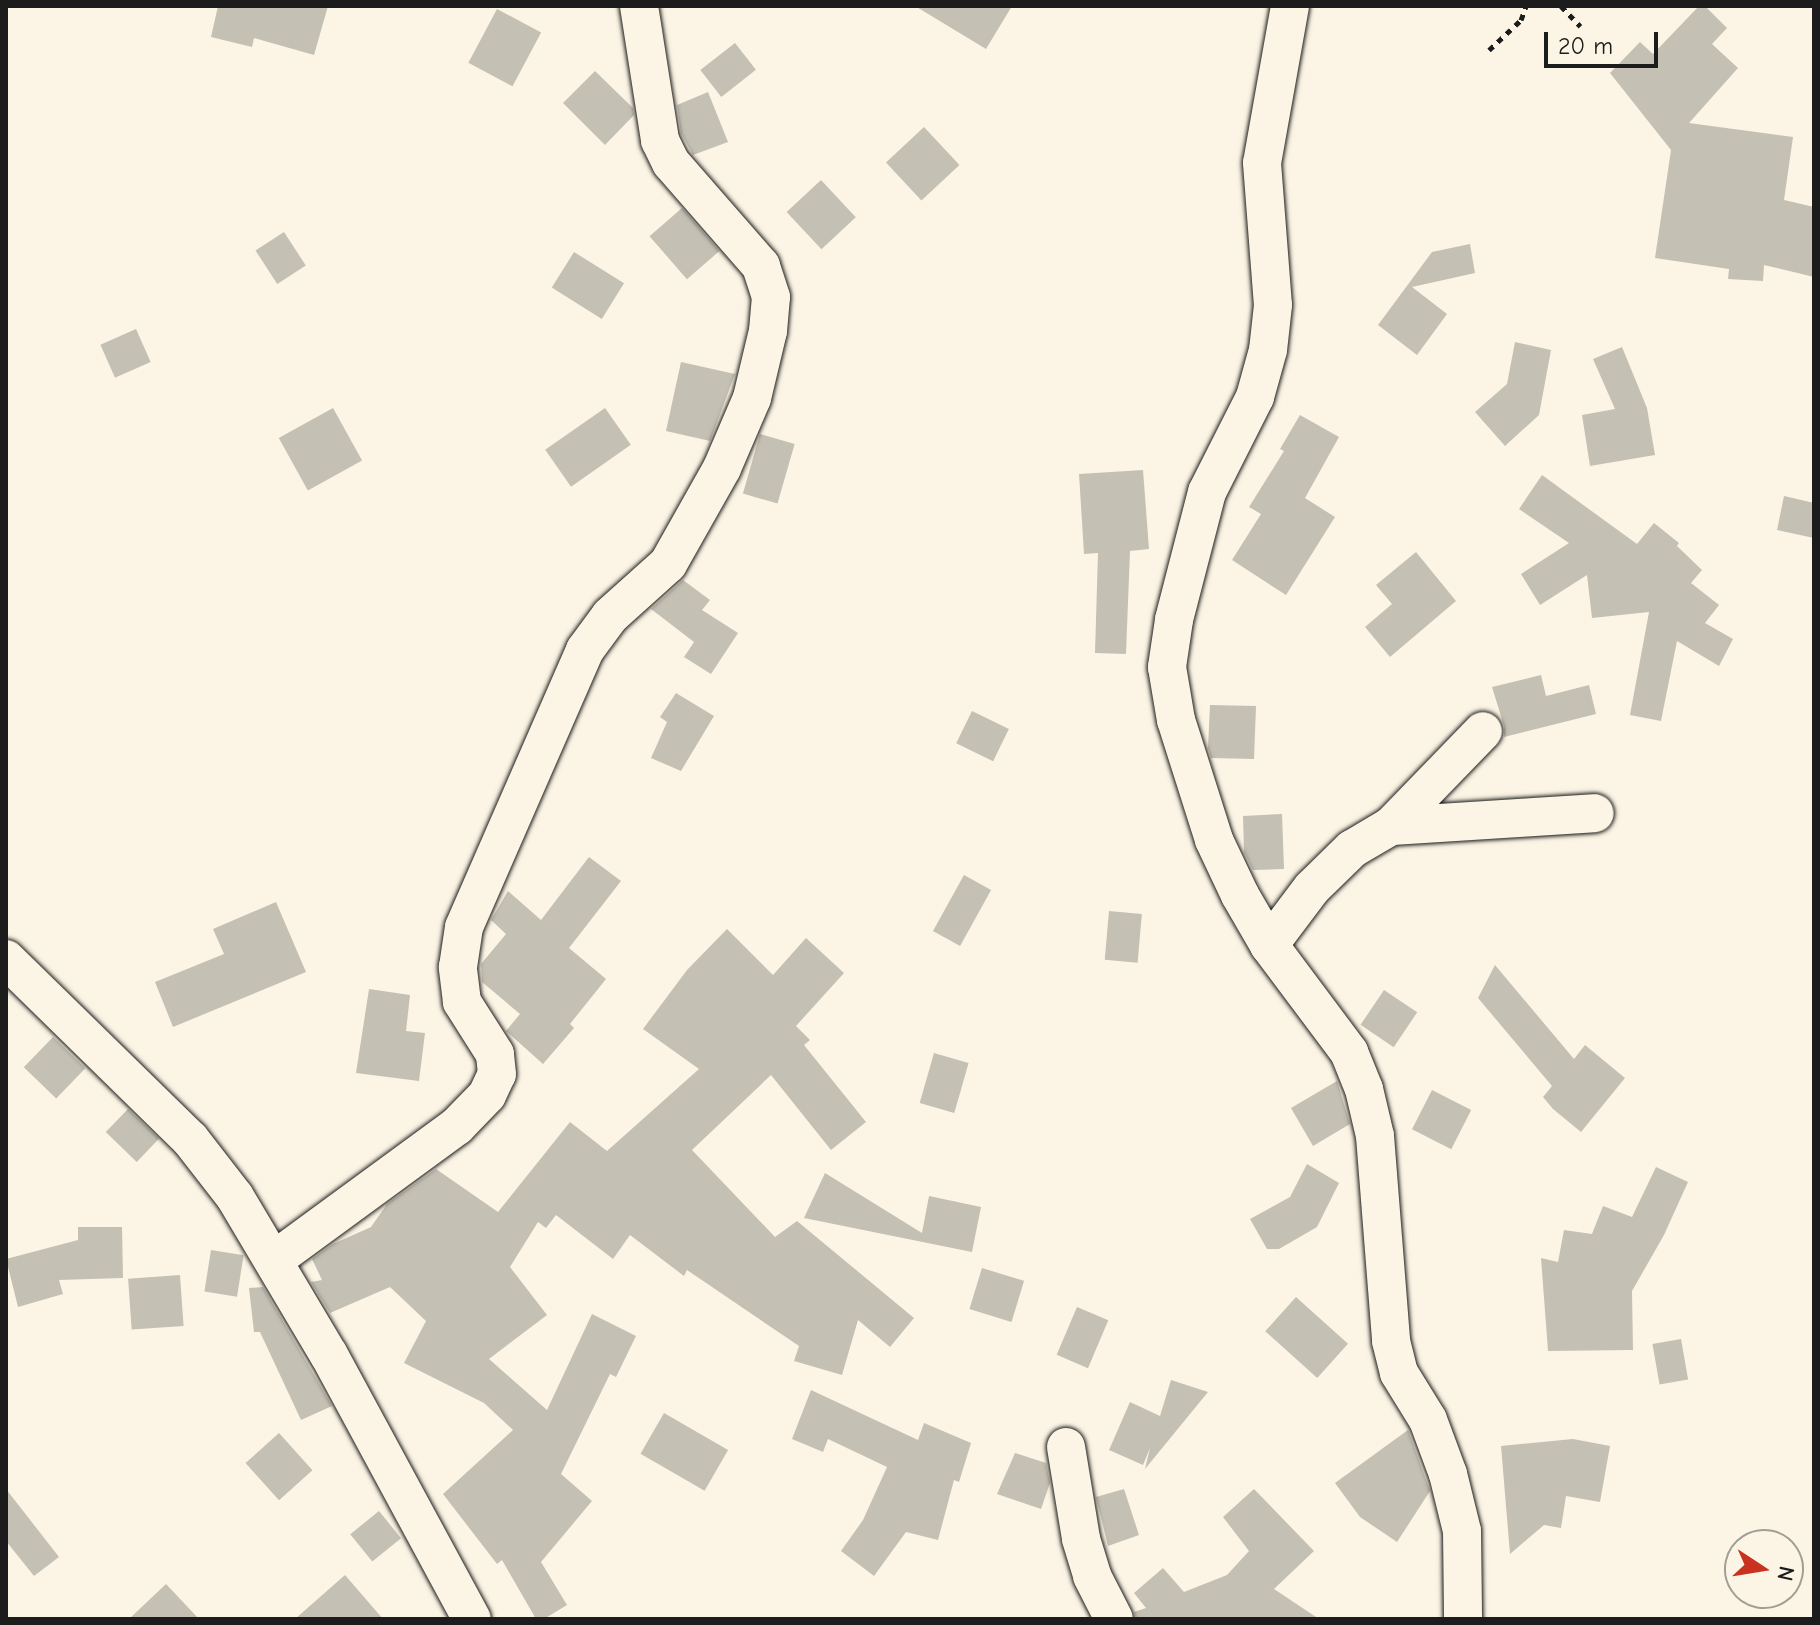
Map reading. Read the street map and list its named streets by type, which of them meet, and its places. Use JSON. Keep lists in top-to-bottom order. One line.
{"scale_bar":"20 m","north":"right"}
